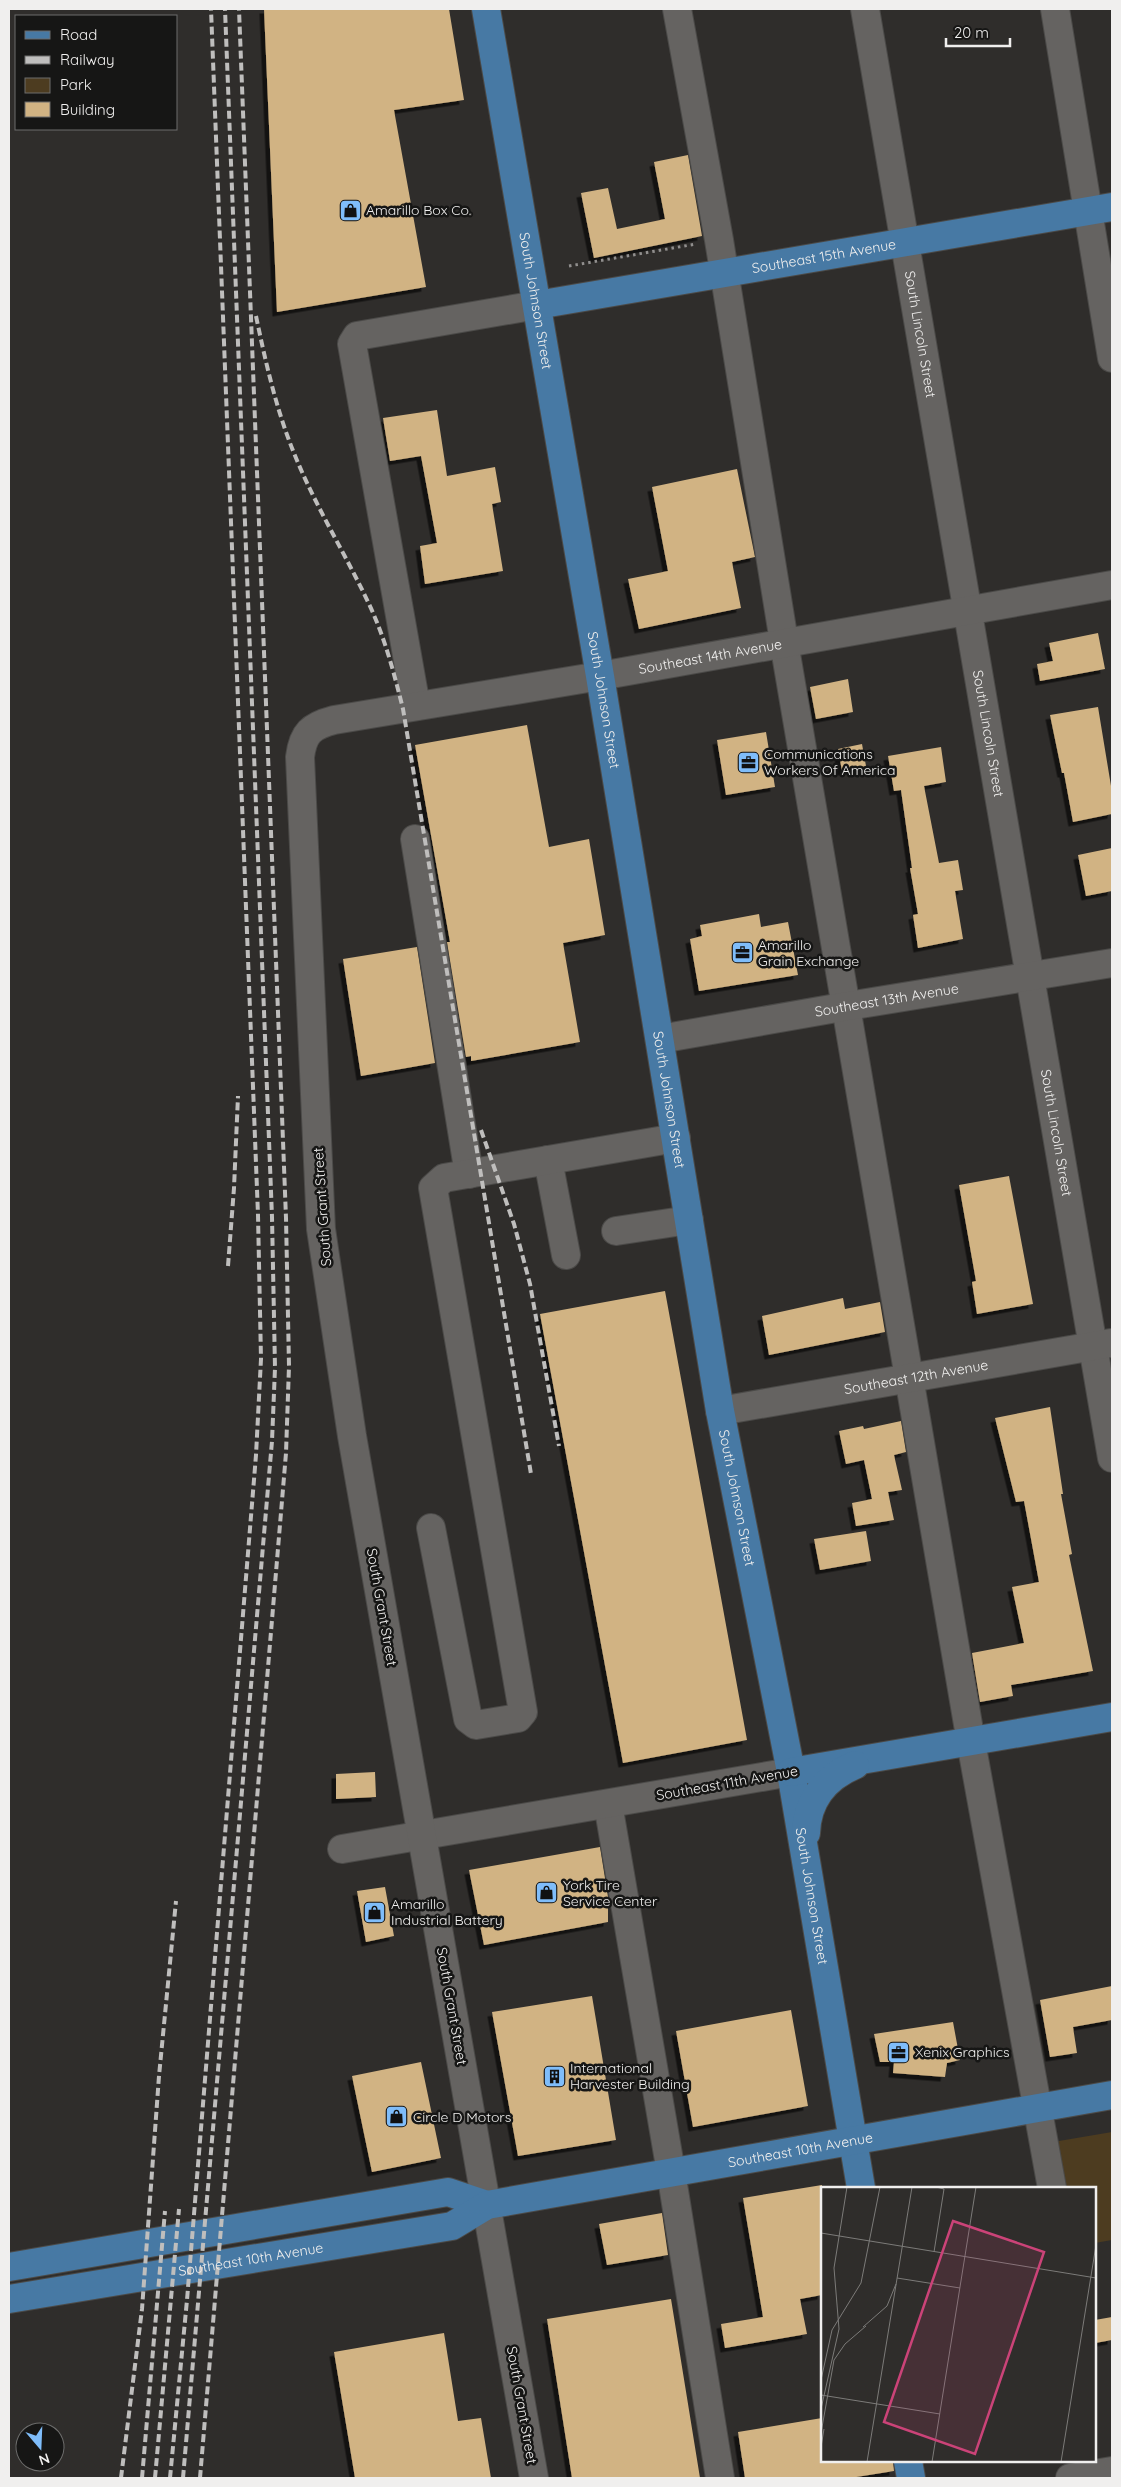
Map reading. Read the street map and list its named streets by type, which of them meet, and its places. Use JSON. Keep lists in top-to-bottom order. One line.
{"streets":{"main road":["Southeast 15th Avenue","South Johnson Street","Southeast 11th Avenue","Southeast 10th Avenue"],"street":["South Lincoln Street","Southeast 14th Avenue","Southeast 13th Avenue","South Grant Street","Southeast 12th Avenue"]},"crossings":[["Southeast 15th Avenue","South Johnson Street"],["Southeast 15th Avenue","South Lincoln Street"],["South Johnson Street","Southeast 14th Avenue"],["South Johnson Street","Southeast 13th Avenue"],["South Johnson Street","Southeast 12th Avenue"],["South Johnson Street","Southeast 11th Avenue"],["South Johnson Street","Southeast 10th Avenue"],["South Lincoln Street","Southeast 14th Avenue"],["South Lincoln Street","Southeast 13th Avenue"],["South Lincoln Street","Southeast 12th Avenue"],["Southeast 14th Avenue","South Grant Street"],["South Grant Street","Southeast 11th Avenue"],["South Grant Street","Southeast 10th Avenue"]],"places":{"shop":["Amarillo Box Co.","York Tire Service Center","Amarillo Industrial Battery","Circle D Motors"],"office":["Communications Workers Of America","Amarillo Grain Exchange","Xenix Graphics"],"building":["International Harvester Building"]},"legend":["Road","Railway","Park","Building"],"scale_bar":"20 m","north":"bottom"}
